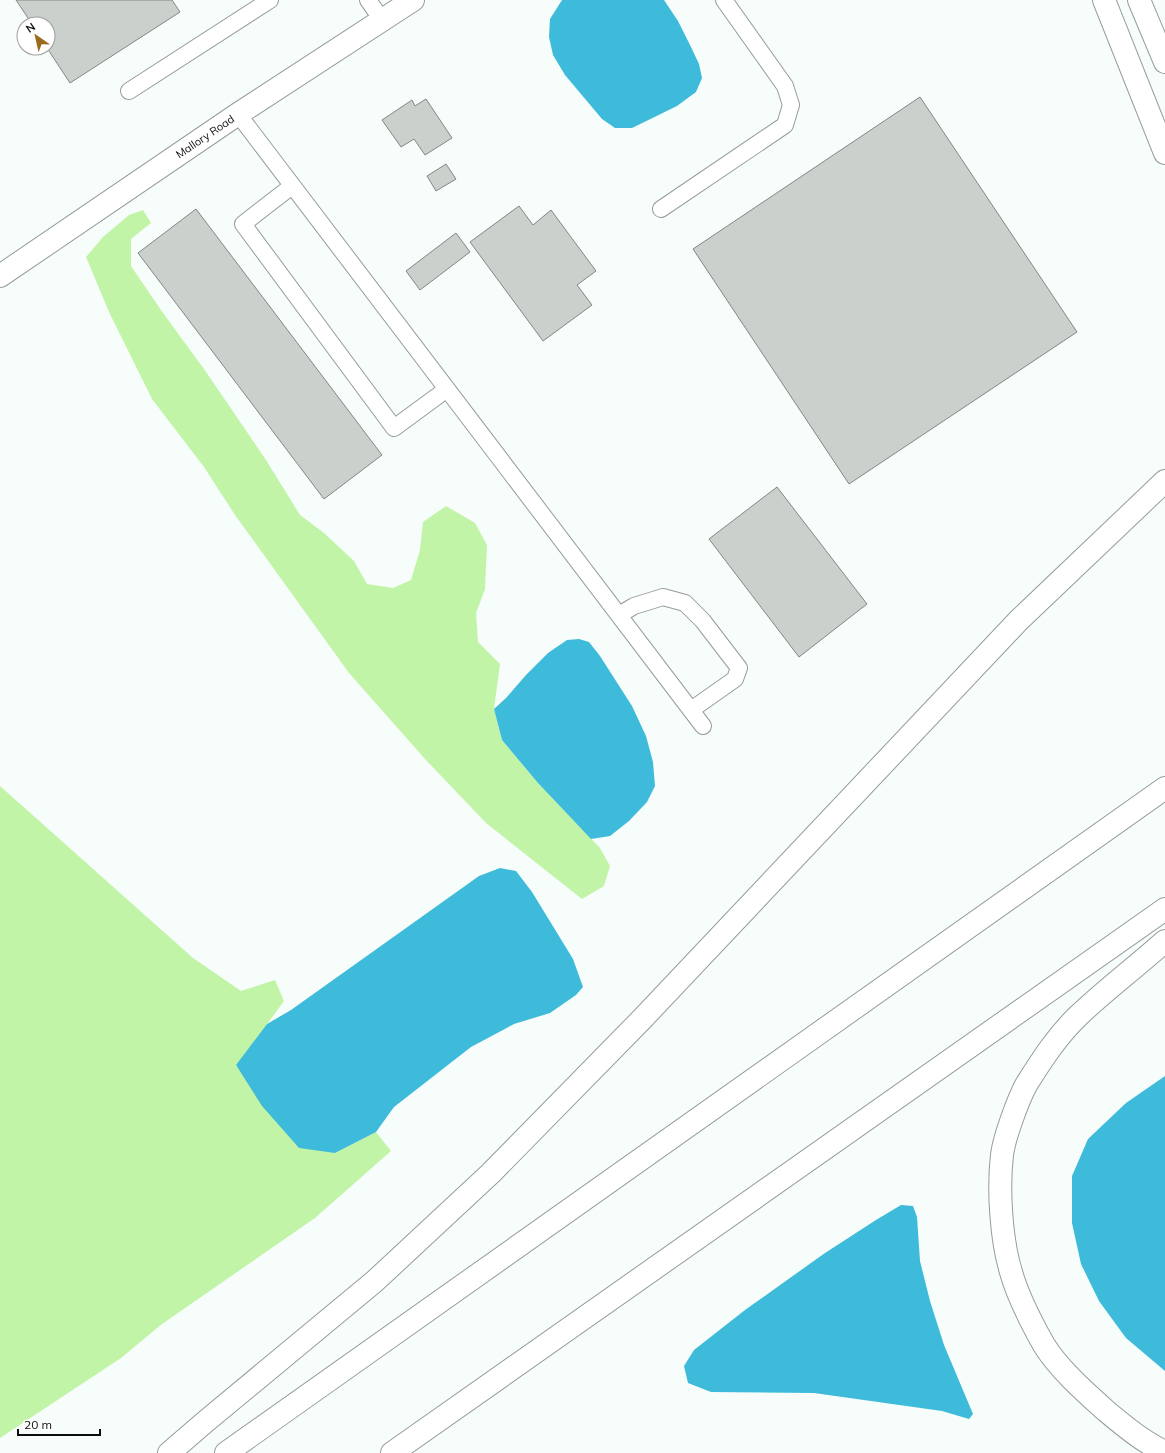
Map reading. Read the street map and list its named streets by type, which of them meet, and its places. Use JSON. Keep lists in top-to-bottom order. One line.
{"streets":{"main road":["Mallory Road"]},"scale_bar":"20 m","north":"top left"}
